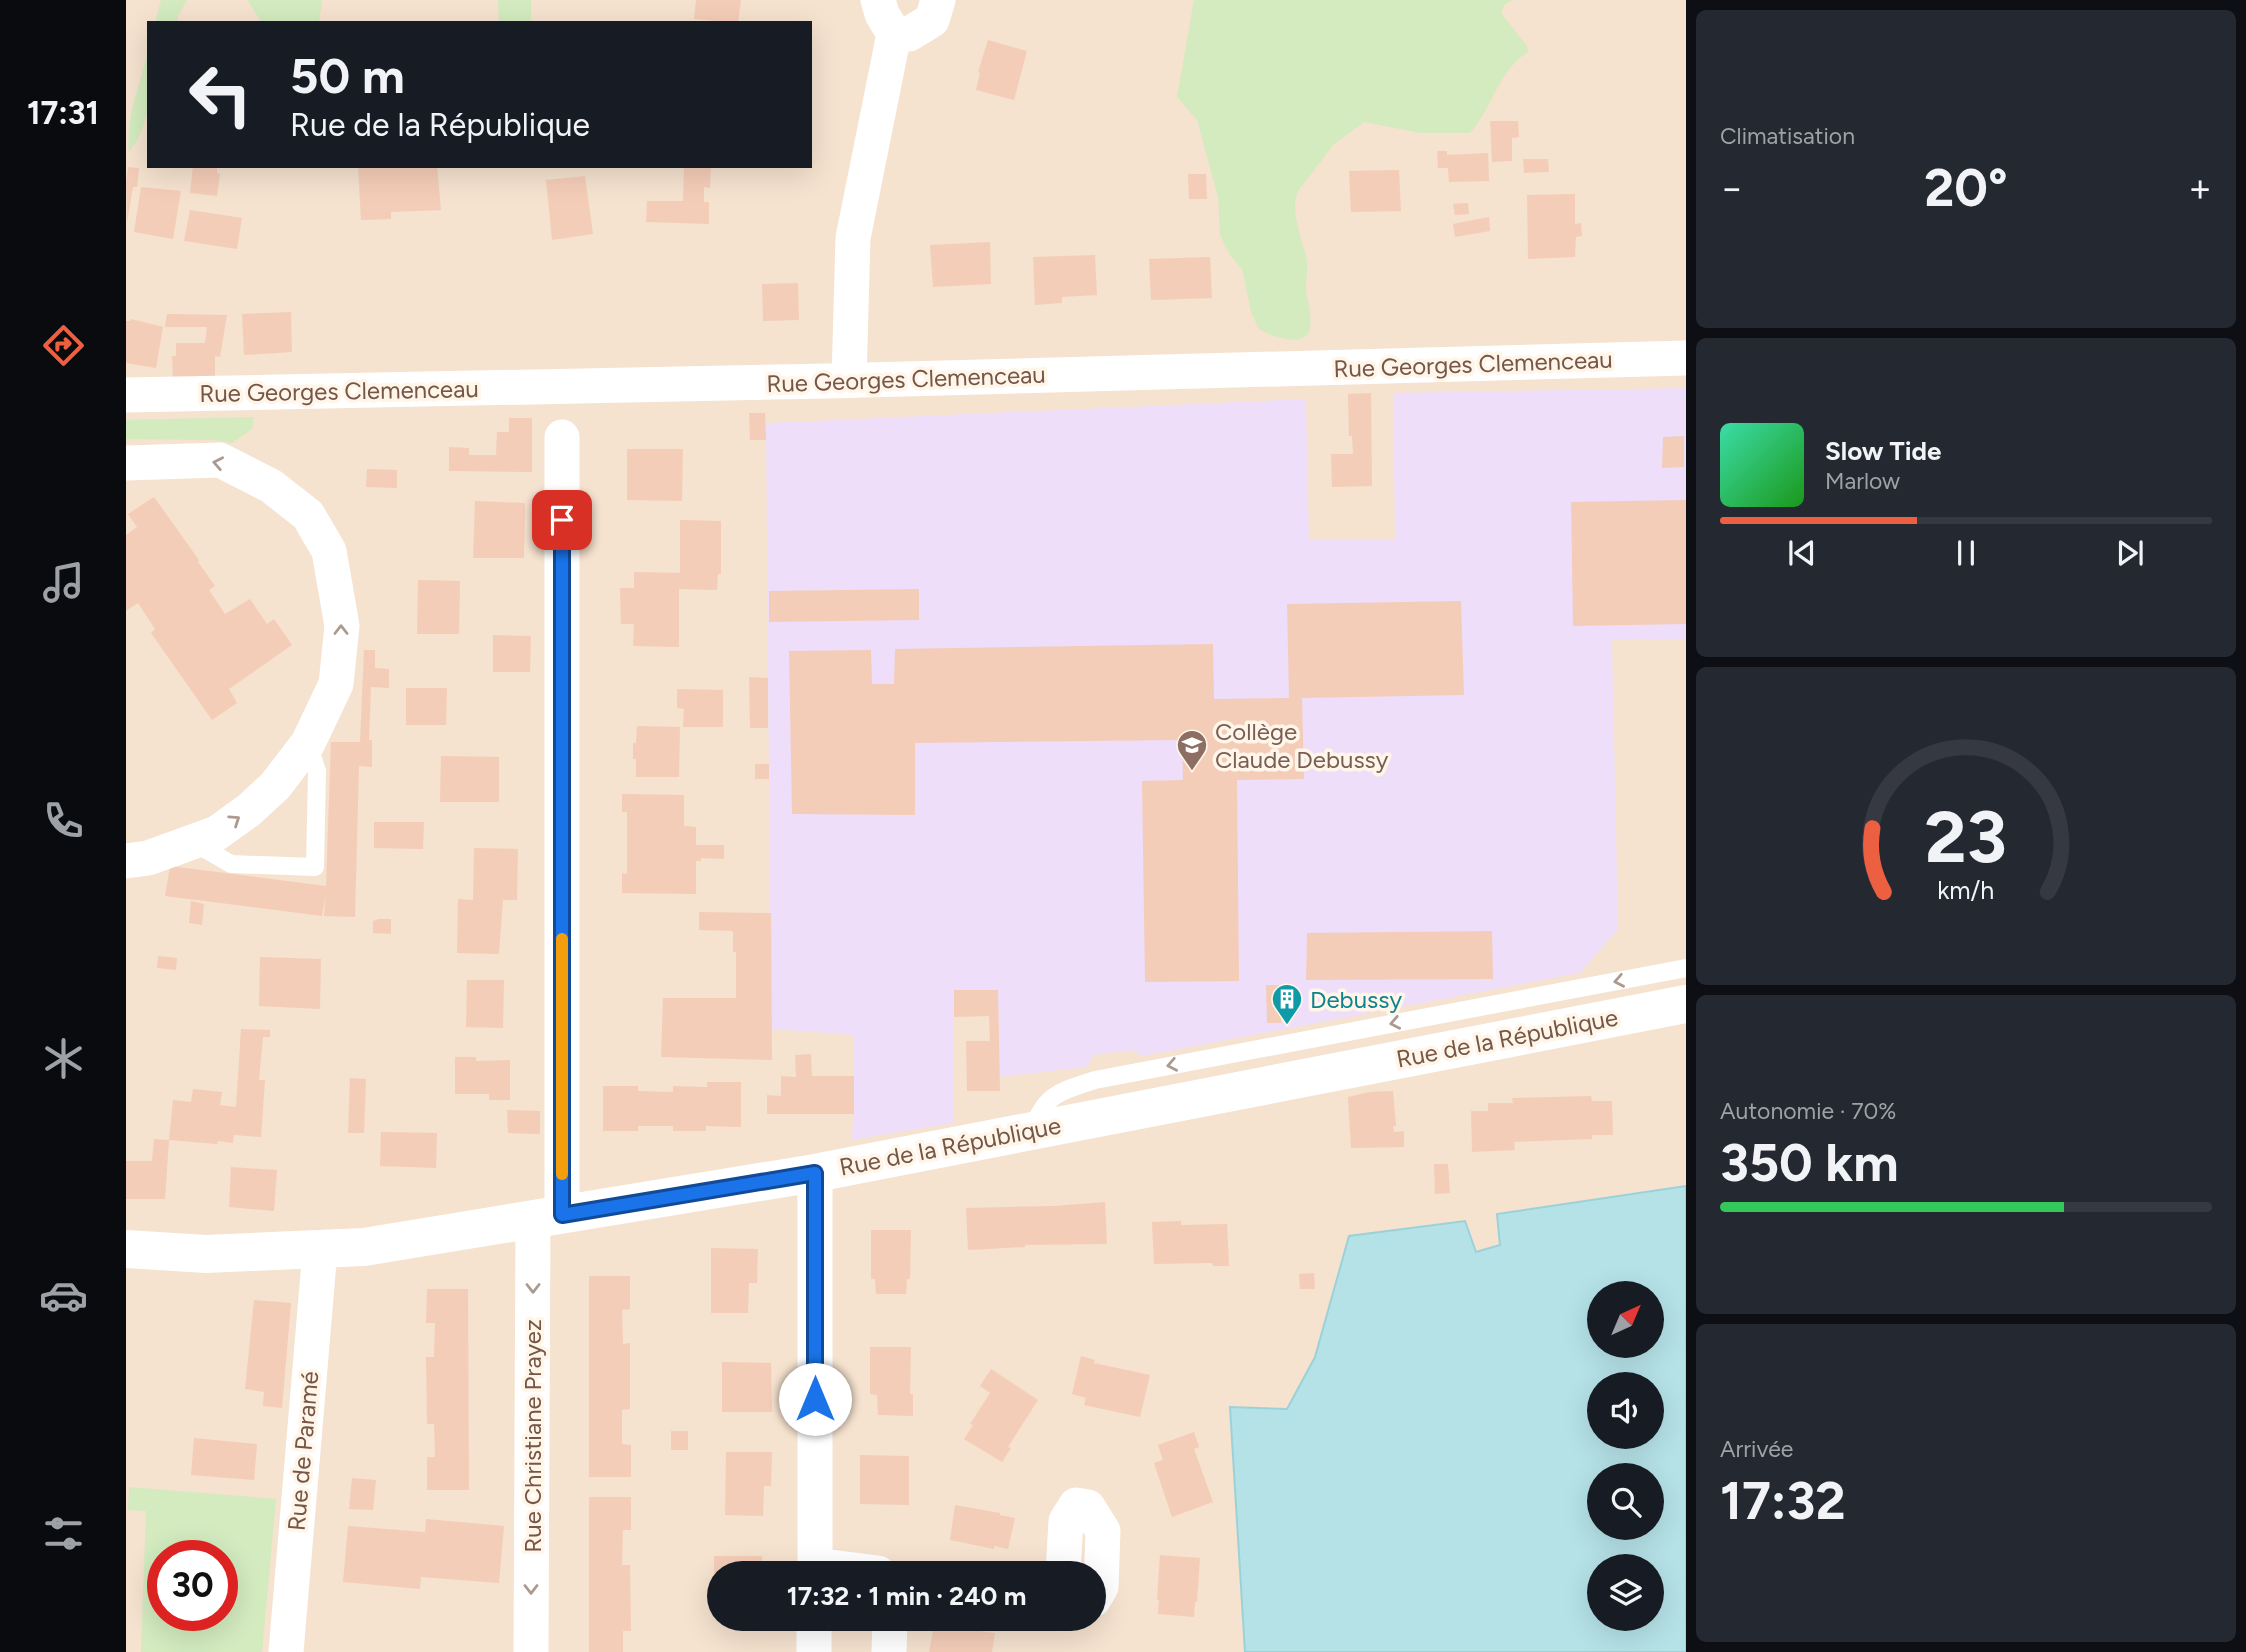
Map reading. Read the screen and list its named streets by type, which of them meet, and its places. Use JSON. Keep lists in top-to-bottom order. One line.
{"streets":{"street":["Rue Georges Clemenceau","Rue de la République","Rue Christiane Prayez","Rue de Paramé"]},"crossings":[["Rue de la République","Rue Christiane Prayez"],["Rue de la République","Rue de Paramé"]],"places":{"school or university":["Collège Claude Debussy"],"building":["Debussy"]},"north":"top right","page":{"tabs":"17:31","tile":["Climatisation",["Autonomie · 70%","350 km"],["Arrivée","17:32"]],"turn":["50 m","Rue de la République"],"heat":["−","20°","+"],"song":["Slow Tide","Marlow"],"limit":"30","trip":"17:32 · 1 min · 240 m","gauge":["23","km/h"]}}
